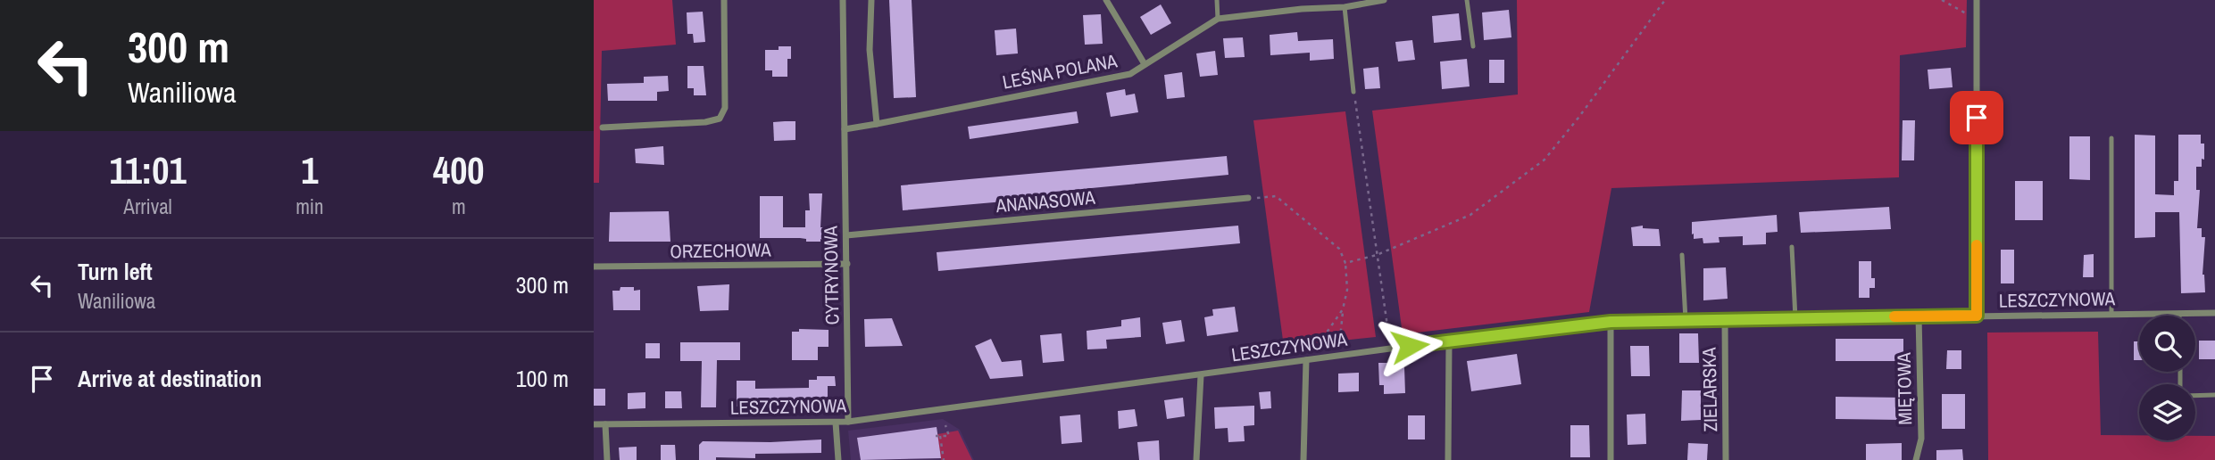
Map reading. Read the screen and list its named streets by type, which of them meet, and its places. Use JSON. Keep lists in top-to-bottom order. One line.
{"streets":{"street":["LEŚNA POLANA","ANANASOWA","ORZECHOWA","CYTRYNOWA","LESZCZYNOWA","MIĘTOWA","ZIELARSKA"]},"crossings":[["LEŚNA POLANA","CYTRYNOWA"],["ANANASOWA","CYTRYNOWA"],["ORZECHOWA","CYTRYNOWA"],["CYTRYNOWA","LESZCZYNOWA"],["LESZCZYNOWA","MIĘTOWA"],["LESZCZYNOWA","ZIELARSKA"]],"page":{"turn":["300 m","Waniliowa"],"eta":["11:01","Arrival","1","min","400","m"],"list":[{"name":"Turn left","note":"Waniliowa","value":"300 m"},{"name":"Arrive at destination","value":"100 m"}]}}
